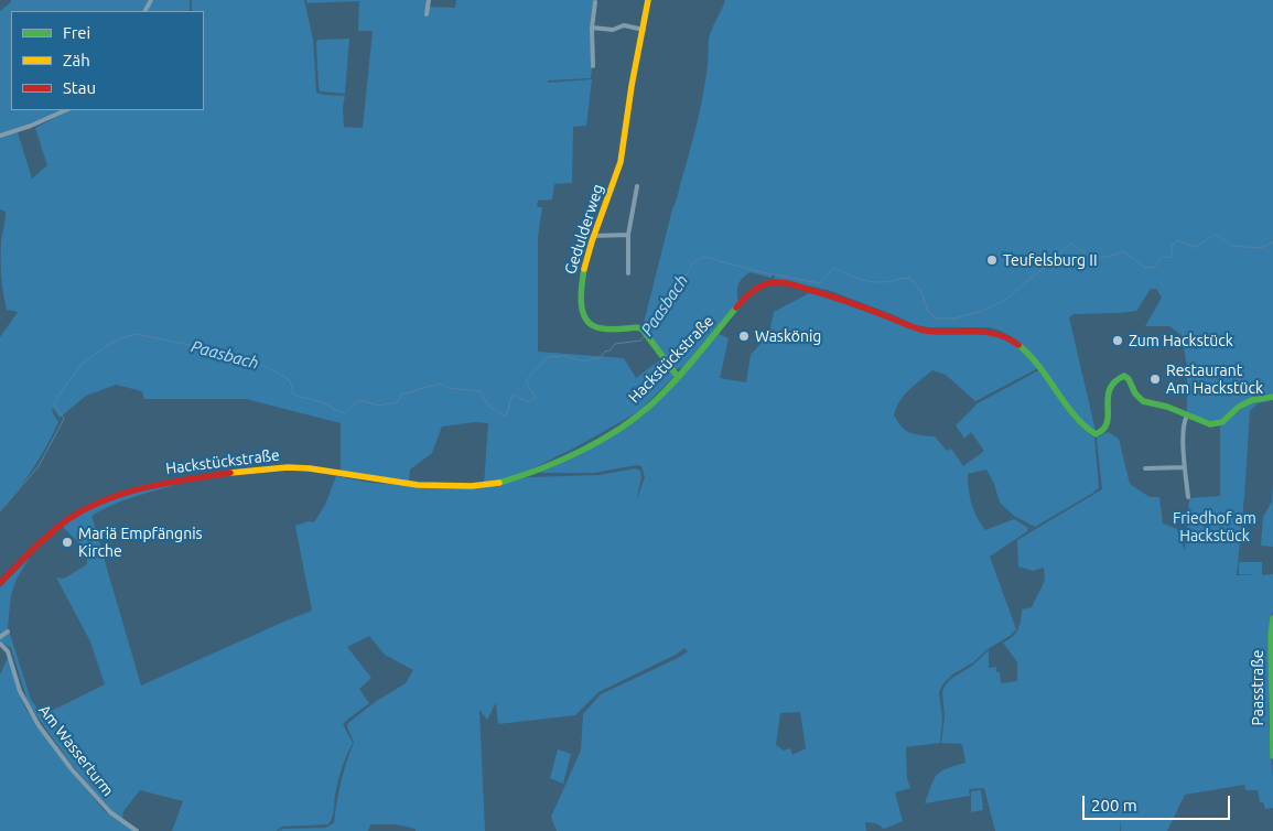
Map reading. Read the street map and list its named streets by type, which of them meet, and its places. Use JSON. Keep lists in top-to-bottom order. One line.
{"streets":{"street":["Gedulderweg","Hackstückstraße","Paasstraße","Am Wasserturm"]},"crossings":[["Gedulderweg","Hackstückstraße"]],"water":["Paasbach"],"parks":["Friedhof am Hackstück"],"places":["Teufelsburg II","Waskönig","Zum Hackstück","Restaurant Am Hackstück","Mariä Empfängnis Kirche"],"legend":["Frei","Zäh","Stau"],"scale_bar":"200 m"}
